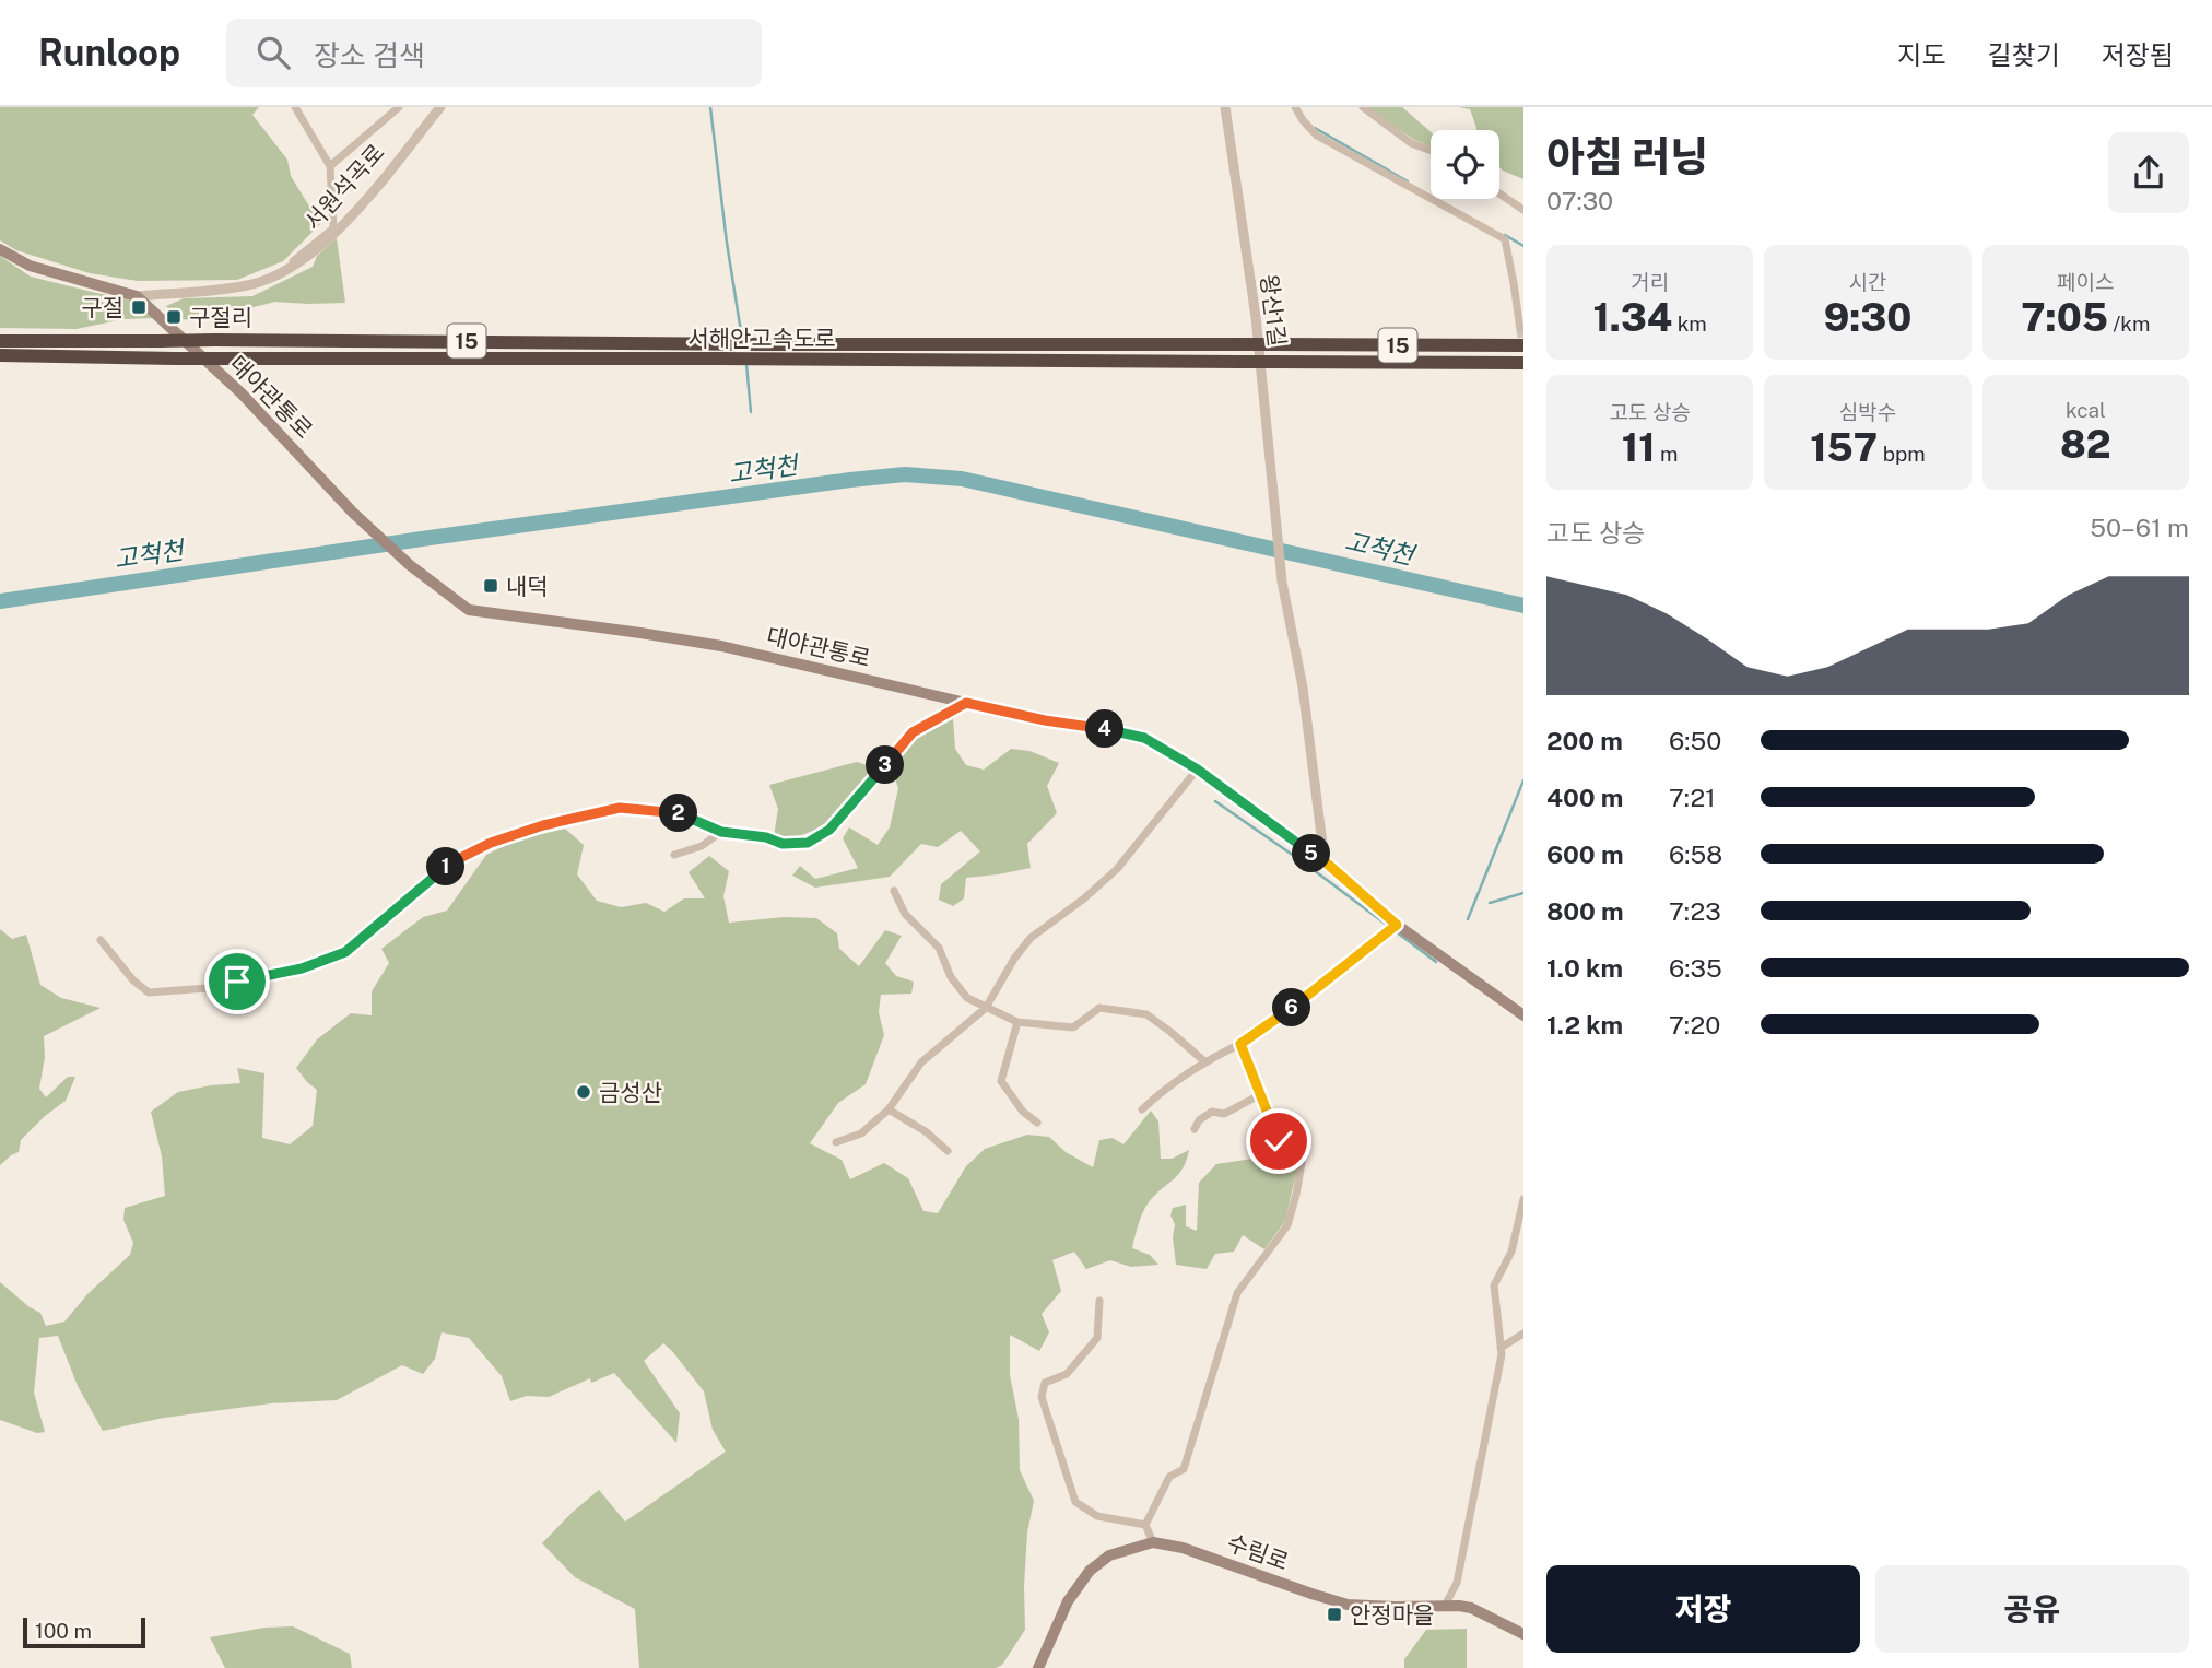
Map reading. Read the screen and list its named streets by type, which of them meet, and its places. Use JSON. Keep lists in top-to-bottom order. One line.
{"streets":{"highway":["서해안고속도로","15"],"main road":["서원석곡로","대야관통로","수림로"],"street":["왕산1길"]},"crossings":[["서원석곡로","대야관통로"],["왕산1길","대야관통로"]],"water":["고척천"],"places":{"transit":["구절","구절리","내덕","안정마을"],"other":["금성산"]},"scale_bar":"100 m","page":{"header":"Runloop","search":"장소 검색","nav":["지도","길찾기","저장됨"],"heading":["아침 러닝","07:30"],"stats":[["거리","1.34 km"],["시간","9:30"],["페이스","7:05 /km"],["고도 상승","11 m"],["심박수","157 bpm"],["kcal","82"]],"chart":["고도 상승","50–61 m"],"pins":["4","3","2","5","1","6"],"list":[{"name":"200 m","note":"6:50"},{"name":"400 m","note":"7:21"},{"name":"600 m","note":"6:58"},{"name":"800 m","note":"7:23"},{"name":"1.0 km","note":"6:35"},{"name":"1.2 km","note":"7:20"}],"buttons":["저장","공유"],"scale":"100 m"}}
